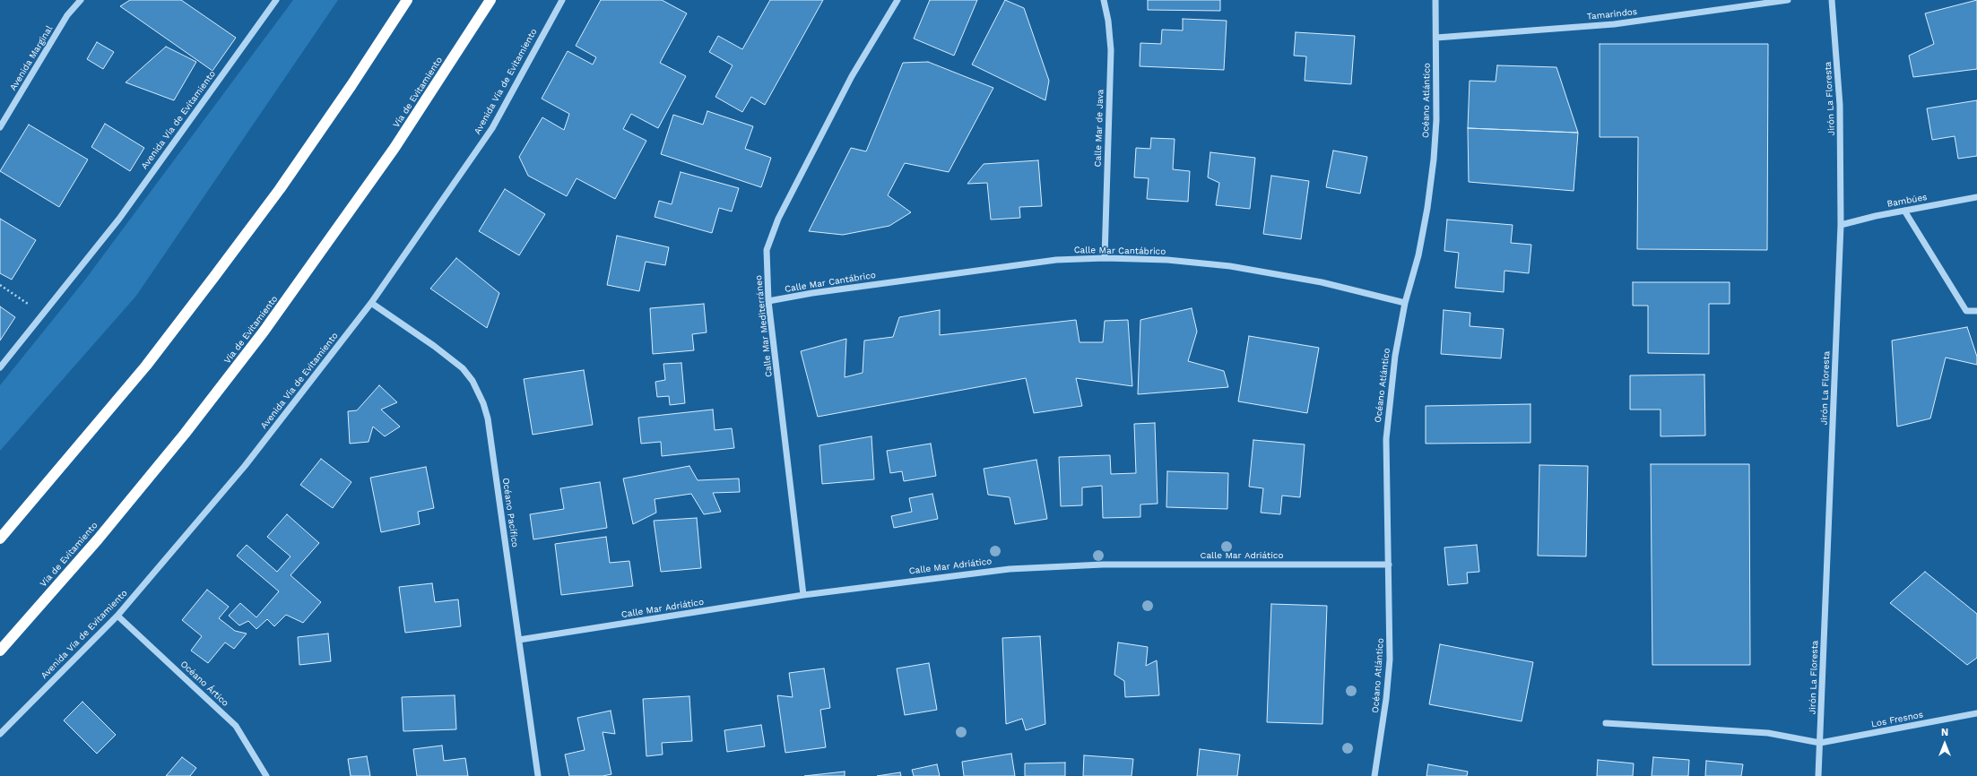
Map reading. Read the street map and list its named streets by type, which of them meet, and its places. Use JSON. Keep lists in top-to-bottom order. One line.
{"streets":{"highway":["Vía de Evitamiento"],"street":["Tamarindos","Avenida Marginal","Avenida Vía de Evitamiento","Jirón La Floresta","Océano Atlántico","Calle Mar de Java","Bambúes","Calle Mar Cantábrico","Calle Mar Mediterráneo","Océano Pacífico","Calle Mar Adriático","Océano Ártico","Los Fresnos"]},"crossings":[["Tamarindos","Océano Atlántico"],["Avenida Vía de Evitamiento","Océano Pacífico"],["Avenida Vía de Evitamiento","Océano Ártico"],["Jirón La Floresta","Bambúes"],["Jirón La Floresta","Los Fresnos"],["Océano Atlántico","Calle Mar Cantábrico"],["Océano Atlántico","Calle Mar Adriático"],["Calle Mar de Java","Calle Mar Cantábrico"],["Calle Mar Cantábrico","Calle Mar Mediterráneo"],["Calle Mar Mediterráneo","Calle Mar Adriático"],["Océano Pacífico","Calle Mar Adriático"]],"north":"top"}
